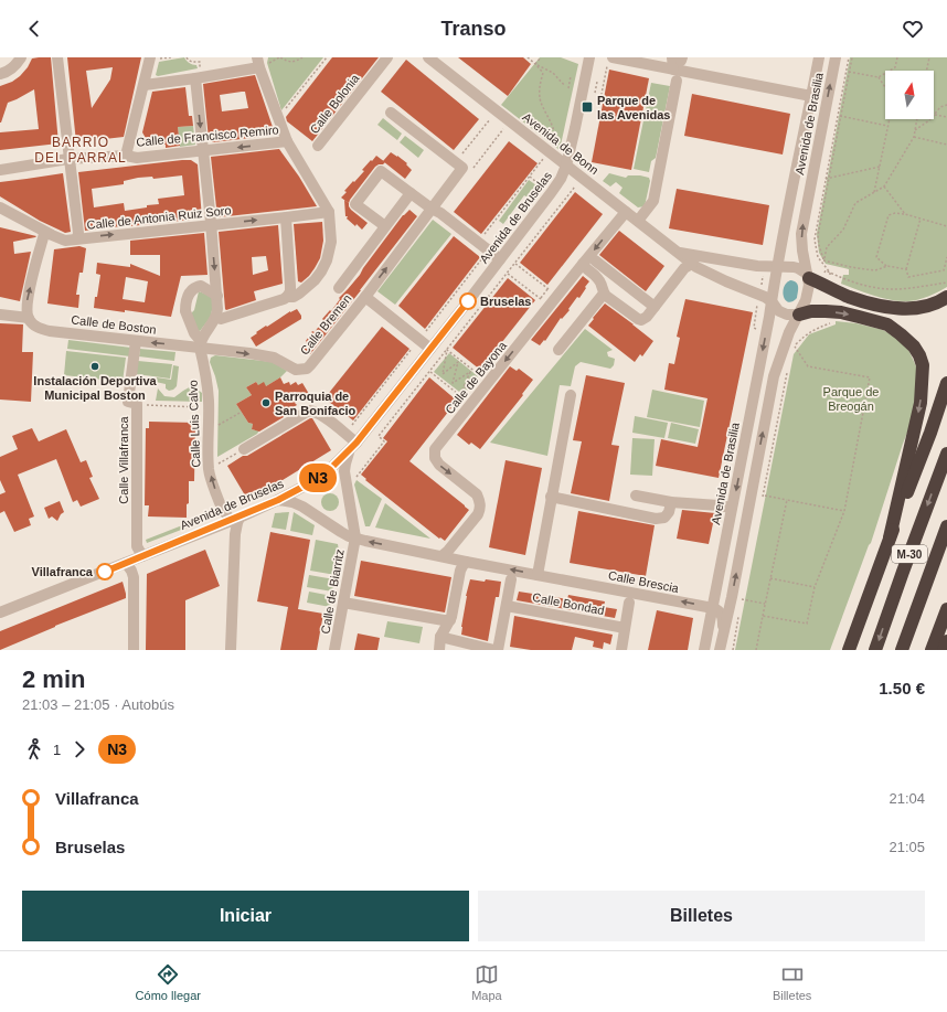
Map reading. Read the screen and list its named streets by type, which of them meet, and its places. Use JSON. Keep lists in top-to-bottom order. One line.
{"streets":{"highway":["M-30"],"street":["Calle Bolonia","Avenida de Brasilia","Calle de Francisco Remiro","Avenida de Bonn","Calle de Antonia Ruiz Soro","Avenida de Bruselas","Calle de Boston","Calle Bremen","Calle de Bayona","Calle Luis Calvo","Calle Villafranca","Calle Brescia","Calle de Biarritz","Calle Bondad"]},"crossings":[["Avenida de Brasilia","Avenida de Bonn"],["Avenida de Brasilia","Calle Brescia"],["Calle de Francisco Remiro","Calle de Antonia Ruiz Soro"],["Avenida de Bonn","Avenida de Bruselas"],["Avenida de Bonn","Calle de Bayona"],["Avenida de Bruselas","Calle Luis Calvo"],["Avenida de Bruselas","Calle Villafranca"],["Avenida de Bruselas","Calle Brescia"],["Calle de Boston","Calle Bremen"],["Calle de Boston","Calle Luis Calvo"],["Calle de Boston","Calle Villafranca"],["Calle Bremen","Calle Luis Calvo"],["Calle de Bayona","Calle Brescia"],["Calle Brescia","Calle de Biarritz"]],"districts":["BARRIO DEL PARRAL"],"parks":["Parque de Breogán"],"places":{"transit":["Parque de las Avenidas"],"other":["Bruselas","Instalación Deportiva Municipal Boston","Parroquia de San Bonifacio","Villafranca"]},"lines":["bus line N3"],"north":"top","page":{"header":"Transo","on_map":"N3","heading":["2 min","21:03 – 21:05 · Autobús","1.50 €"],"legs":["1","N3"],"list":[{"name":"Villafranca","value":"21:04"},{"name":"Bruselas","value":"21:05"}],"buttons":["Iniciar","Billetes"],"tabs":["Cómo llegar","Mapa","Billetes"]}}
